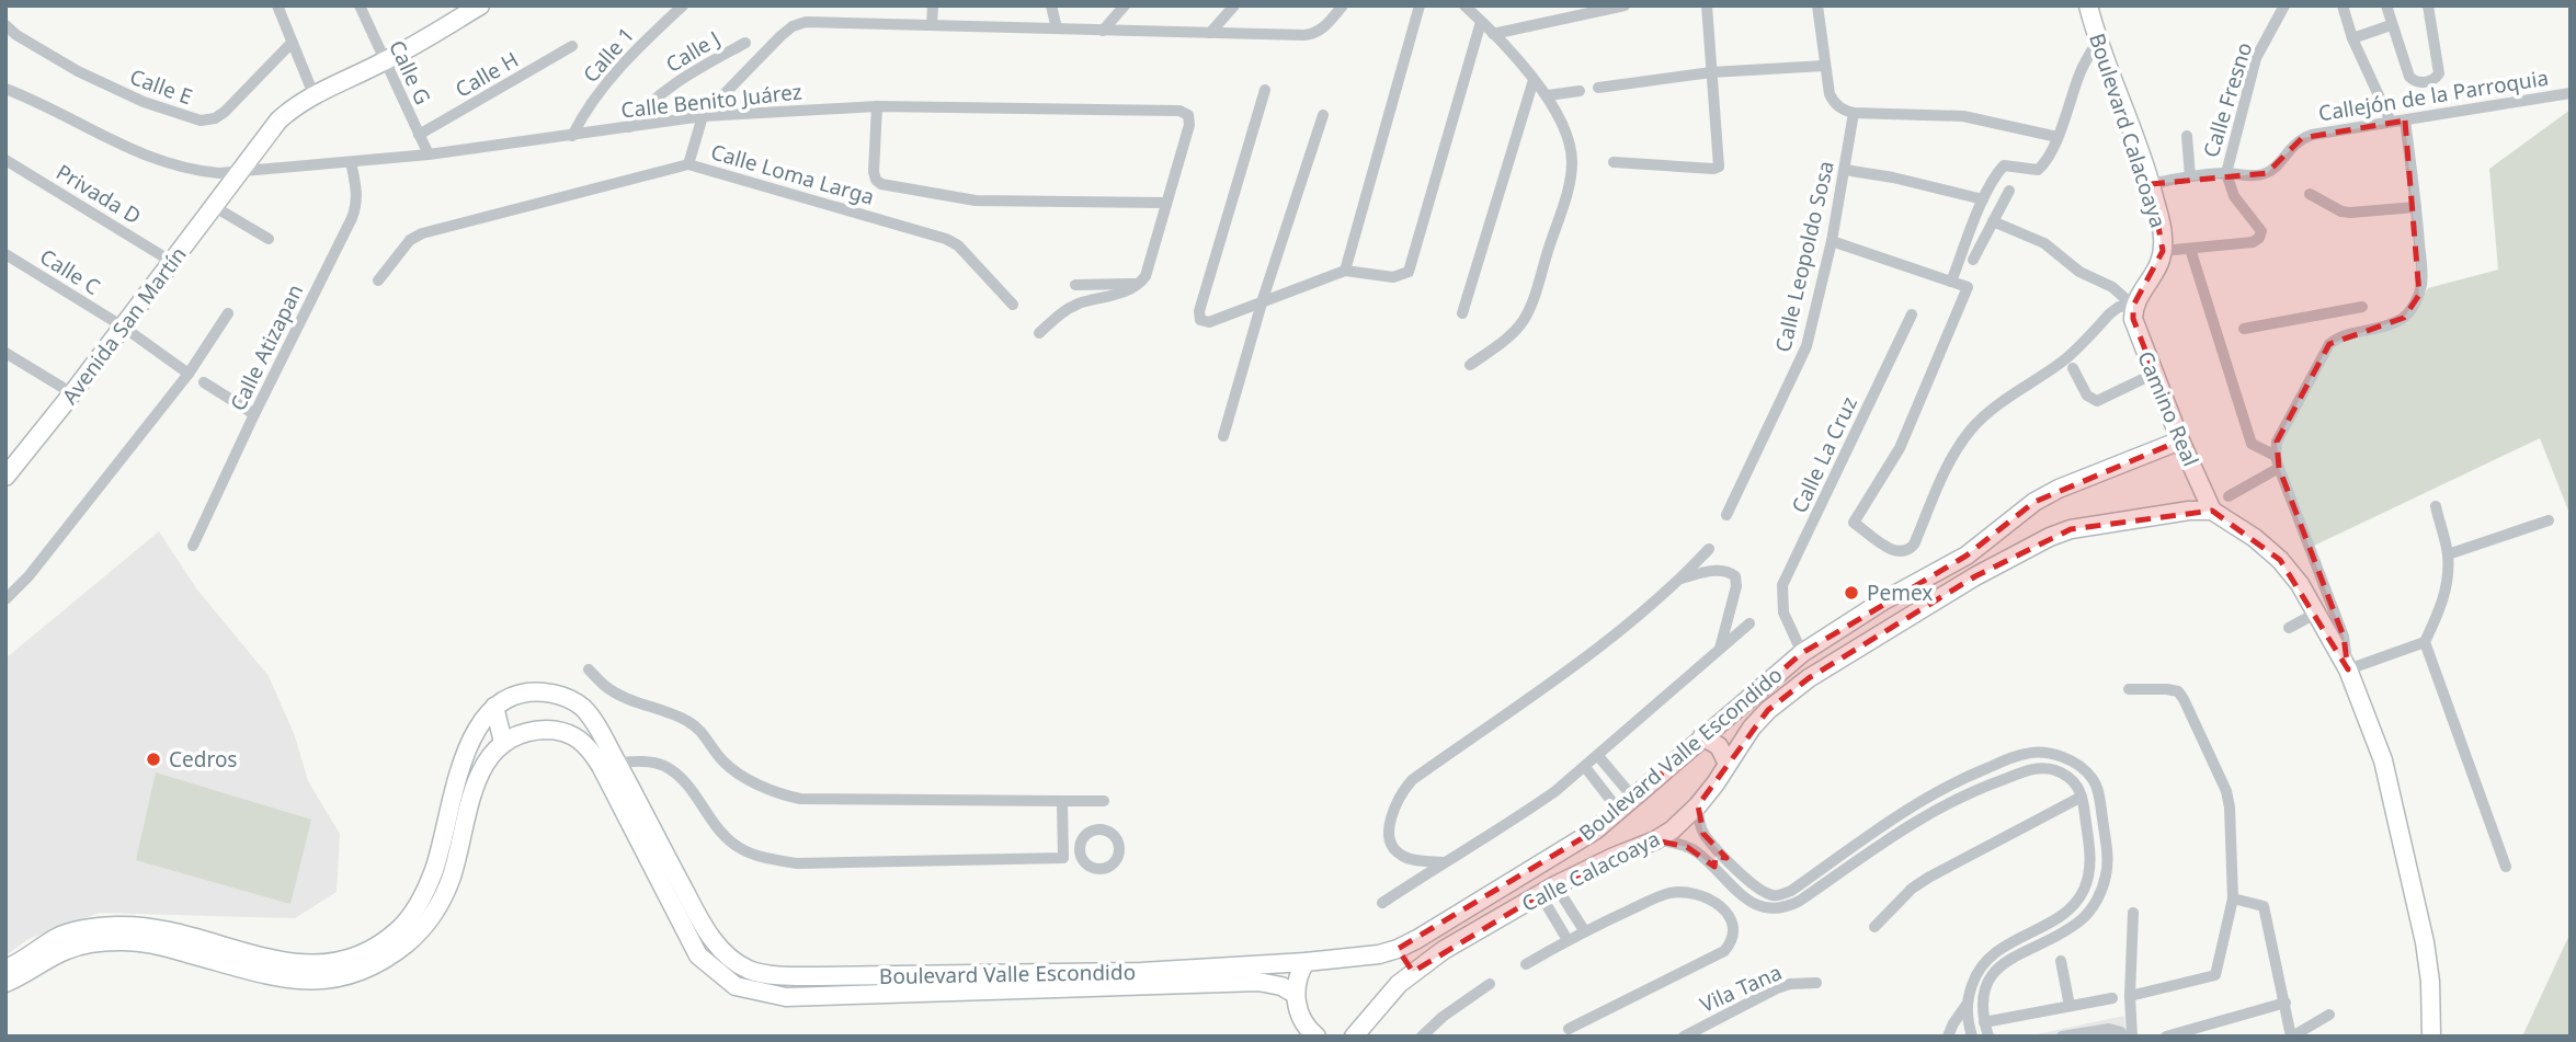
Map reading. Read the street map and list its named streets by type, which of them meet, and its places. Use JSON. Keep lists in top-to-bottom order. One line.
{"streets":{"street":["Calle J","Calle 1","Calle G","Calle H","Calle E","Callejón de la Parroquia","Calle Fresno","Calle Benito Juárez","Boulevard Calacoaya","Calle Loma Larga","Privada D","Calle Leopoldo Sosa","Calle C","Avenida San Martín","Calle Atizapan","Camino Real","Calle La Cruz","Boulevard Valle Escondido","Calle Calacoaya","Vila Tana"]},"crossings":[["Calle J","Calle Benito Juárez"],["Calle 1","Calle Benito Juárez"],["Calle G","Calle H"],["Calle G","Calle Benito Juárez"],["Calle G","Avenida San Martín"],["Callejón de la Parroquia","Calle Fresno"],["Callejón de la Parroquia","Boulevard Calacoaya"],["Calle Fresno","Boulevard Calacoaya"],["Calle Benito Juárez","Avenida San Martín"],["Calle Benito Juárez","Calle Atizapan"],["Boulevard Calacoaya","Camino Real"],["Privada D","Avenida San Martín"],["Calle C","Avenida San Martín"],["Camino Real","Boulevard Valle Escondido"],["Camino Real","Calle Calacoaya"],["Calle La Cruz","Boulevard Valle Escondido"]],"places":["Pemex","Cedros"]}
